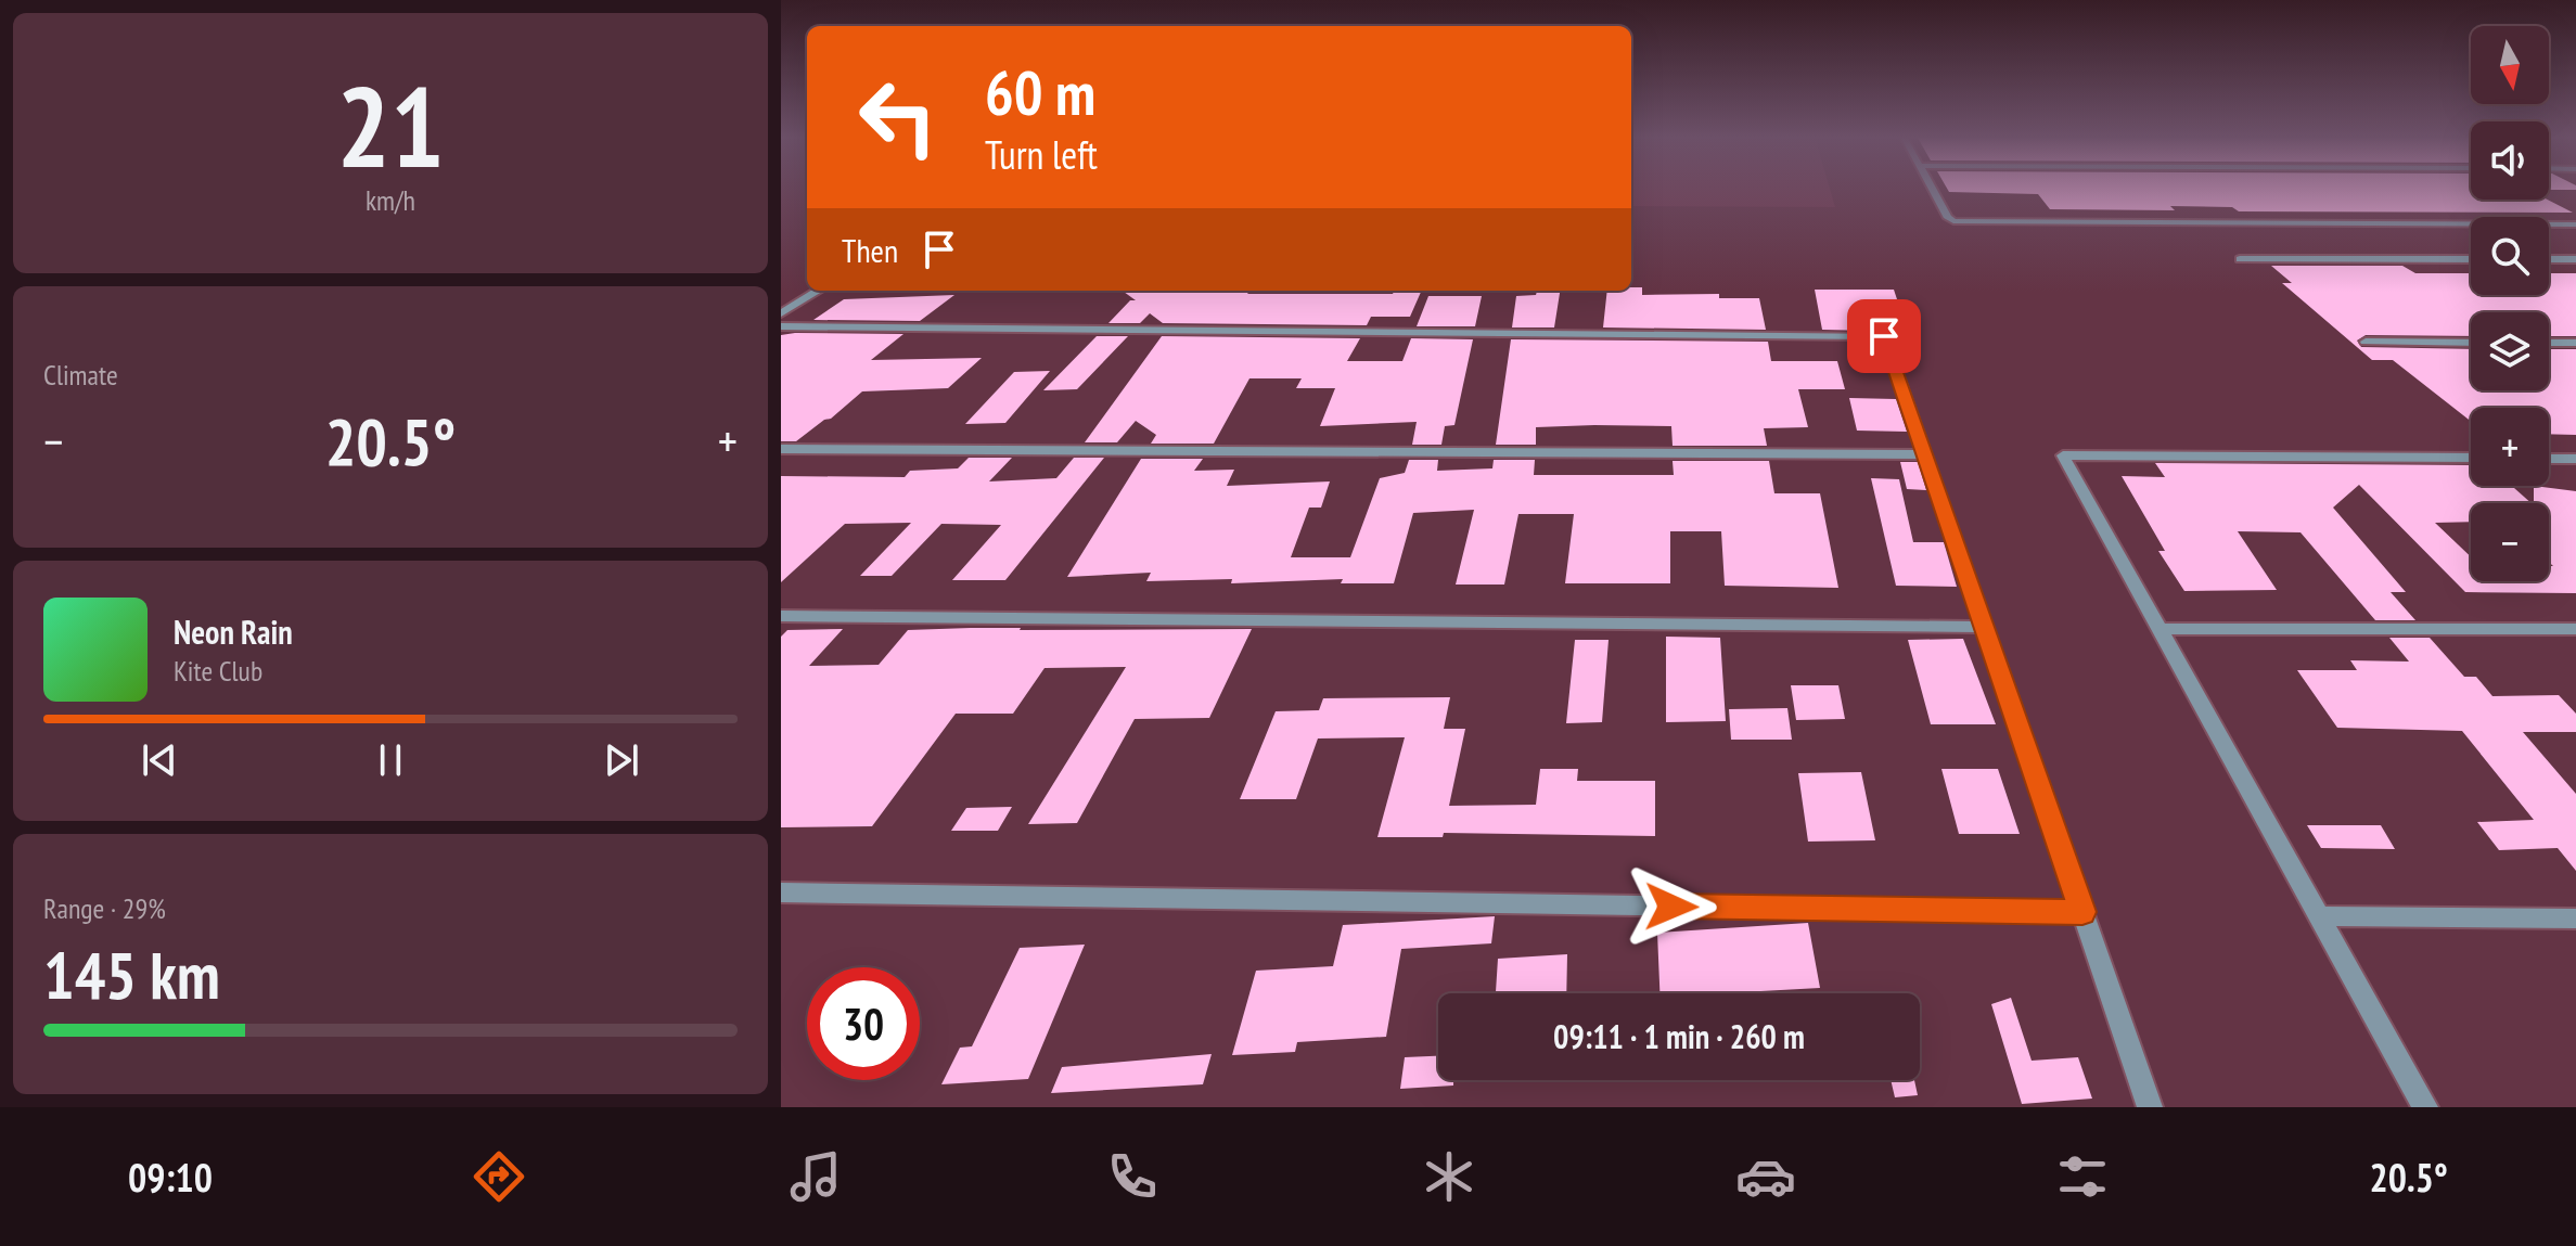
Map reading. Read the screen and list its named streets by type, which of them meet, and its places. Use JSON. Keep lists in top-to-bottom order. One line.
{"north":"bottom","page":{"tile":[["21","km/h"],"Climate",["Range · 29%","145 km"]],"map_buttons":["+","−"],"turn":["60 m","Turn left"],"then":"Then","heat":["−","20.5°","+"],"song":["Neon Rain","Kite Club"],"limit":"30","trip":"09:11 · 1 min · 260 m","tabs":["09:10","20.5°"]}}
